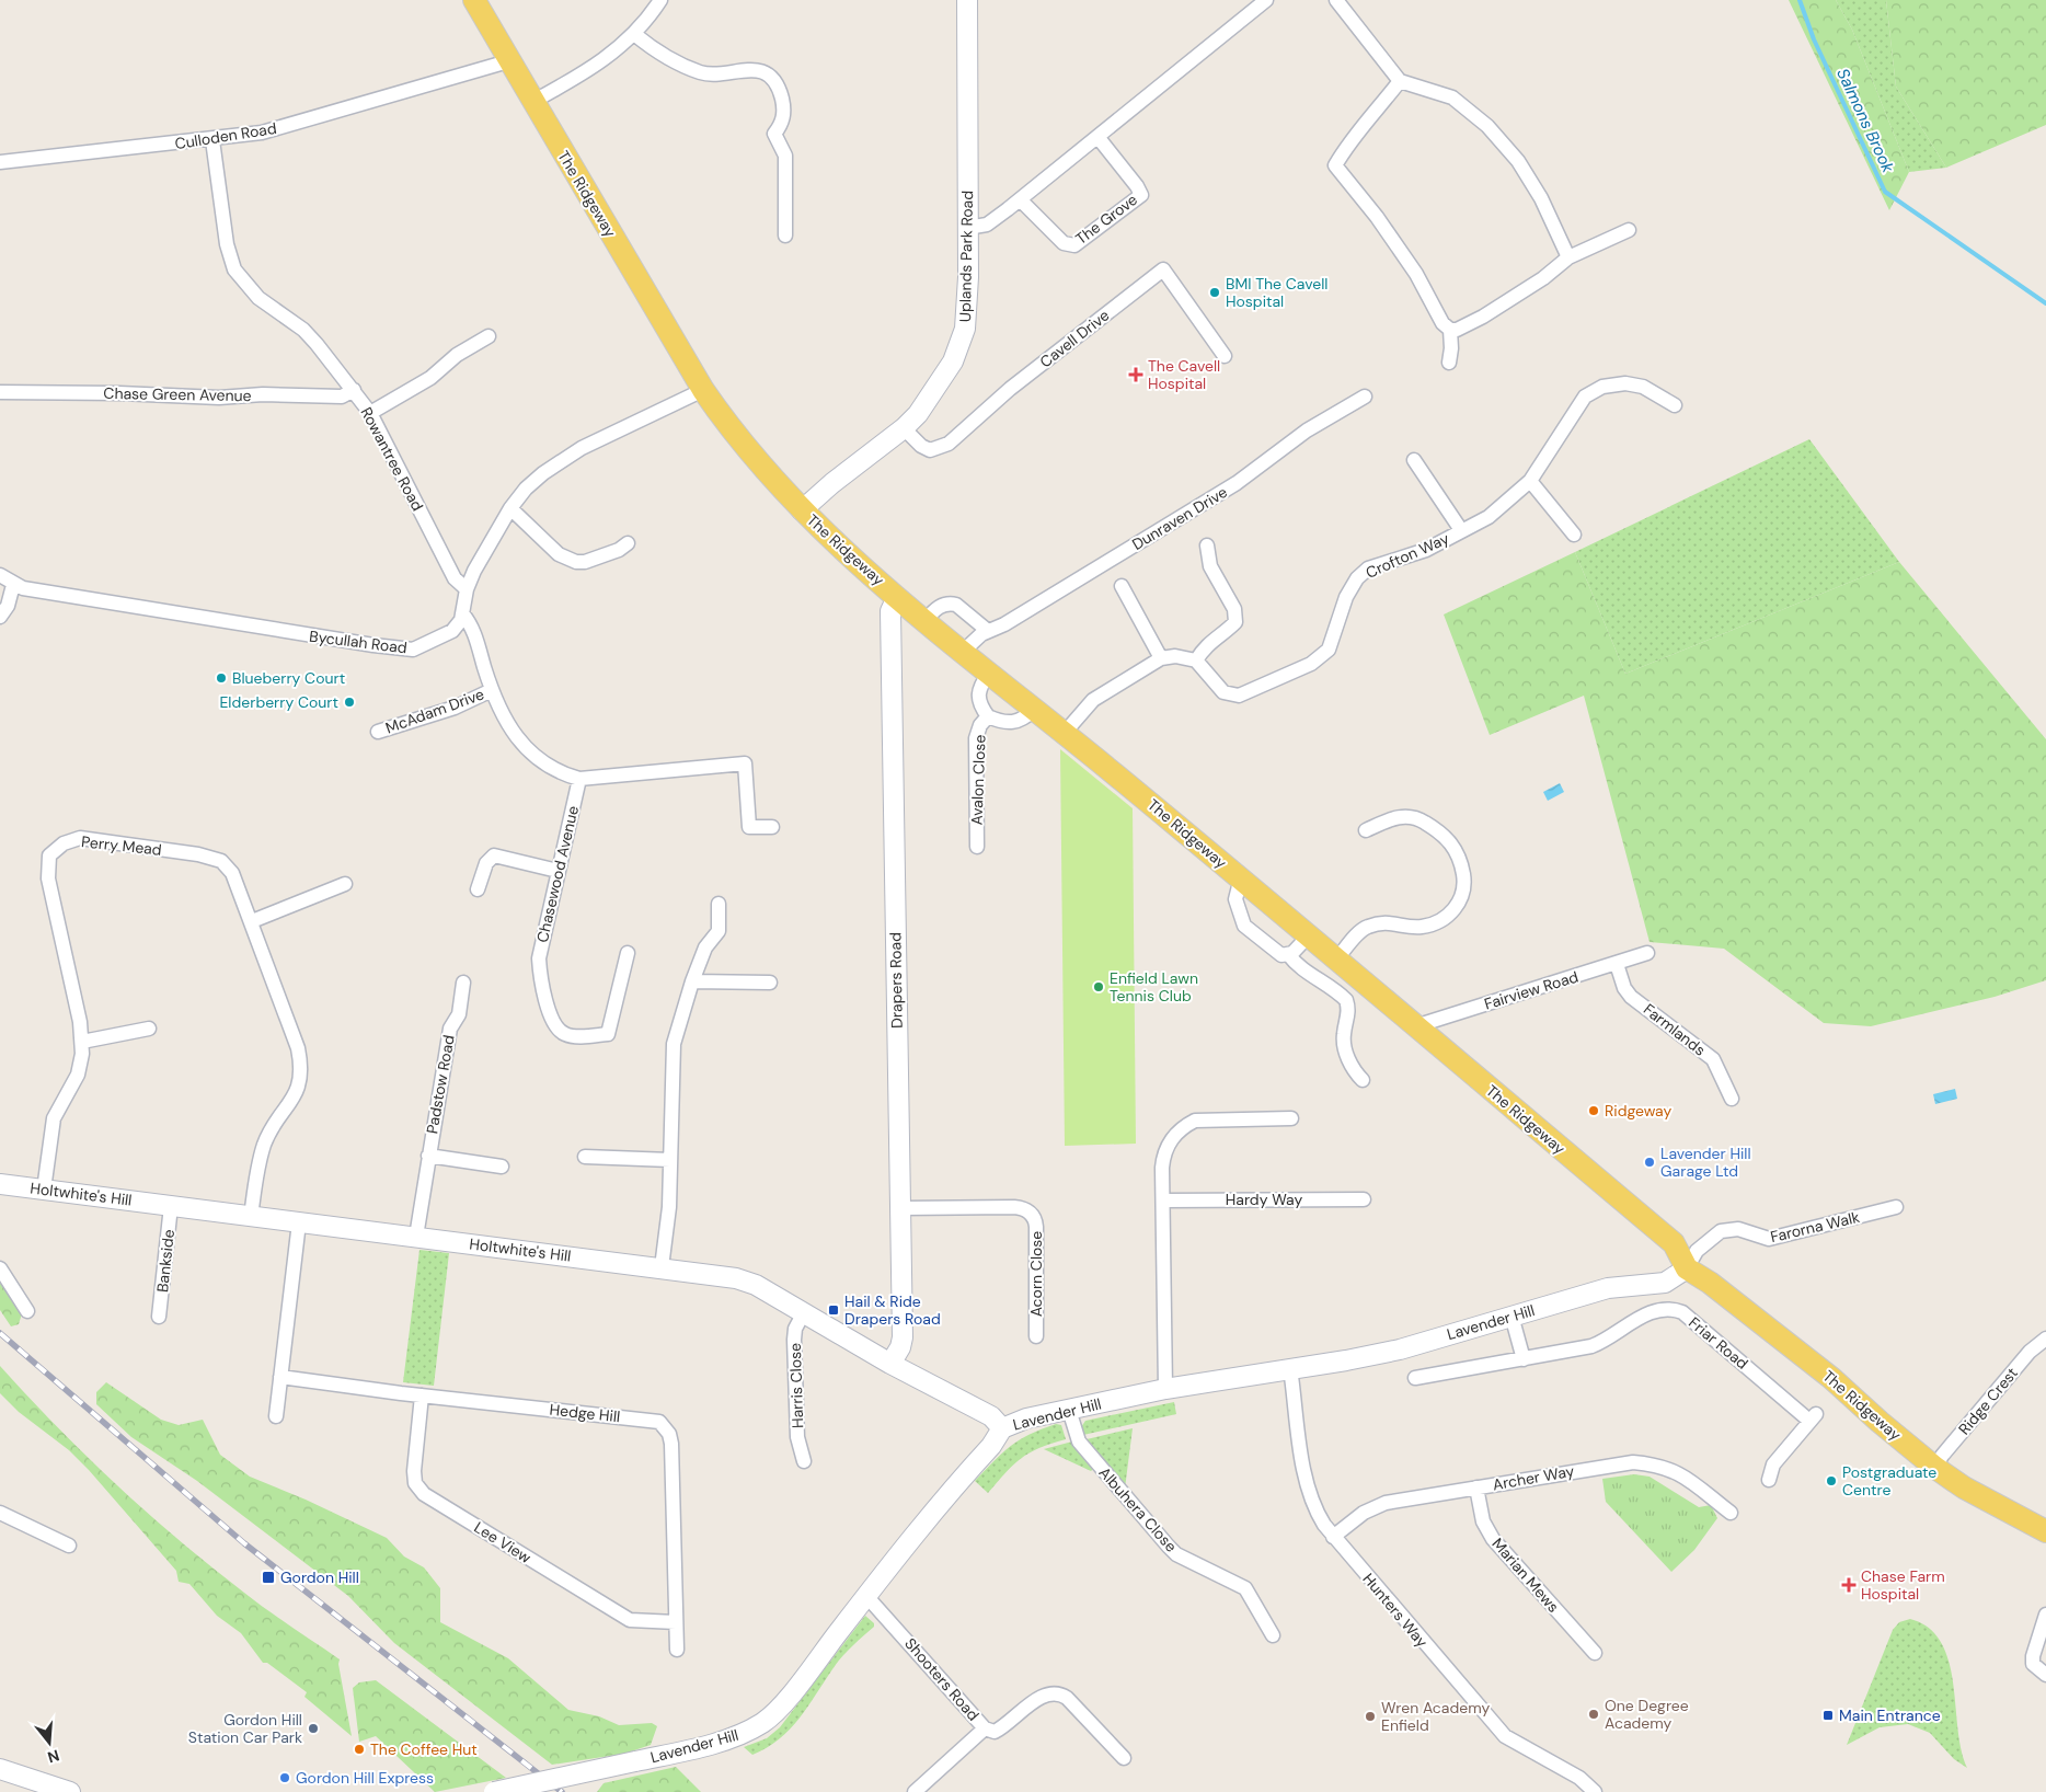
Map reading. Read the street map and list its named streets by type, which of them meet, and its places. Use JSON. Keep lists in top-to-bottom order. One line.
{"streets":{"main road":["The Ridgeway"],"street":["Culloden Road","The Grove","Uplands Park Road","Cavell Drive","Chase Green Avenue","Rowantree Road","Dunraven Drive","Crofton Way","Bycullah Road","McAdam Drive","Avalon Close","Perry Mead","Chasewood Avenue","Drapers Road","Fairview Road","Farmlands","Padstow Road","Holtwhite's Hill","Hardy Way","Farorna Walk","Bankside","Acorn Close","Lavender Hill","Friar Road","Harris Close","Ridge Crest","Hedge Hill","Archer Way","Albuhera Close","Lee View","Marian Mews","Hunters Way","Shooters Road"]},"crossings":[["Culloden Road","The Ridgeway"],["Culloden Road","Rowantree Road"],["The Ridgeway","Uplands Park Road"],["The Ridgeway","Dunraven Drive"],["The Ridgeway","Bycullah Road"],["The Ridgeway","Avalon Close"],["The Ridgeway","Drapers Road"],["The Ridgeway","Fairview Road"],["The Ridgeway","Farorna Walk"],["The Ridgeway","Lavender Hill"],["The Ridgeway","Ridge Crest"],["Uplands Park Road","Cavell Drive"],["Chase Green Avenue","Rowantree Road"],["Rowantree Road","Bycullah Road"],["Perry Mead","Holtwhite's Hill"],["Drapers Road","Holtwhite's Hill"],["Drapers Road","Acorn Close"],["Fairview Road","Farmlands"],["Padstow Road","Holtwhite's Hill"],["Holtwhite's Hill","Bankside"],["Holtwhite's Hill","Lavender Hill"],["Holtwhite's Hill","Harris Close"],["Farorna Walk","Lavender Hill"],["Lavender Hill","Albuhera Close"],["Lavender Hill","Hunters Way"],["Lavender Hill","Shooters Road"],["Hedge Hill","Lee View"],["Archer Way","Marian Mews"],["Archer Way","Hunters Way"]],"water":["Salmons Brook"],"places":{"other":["BMI The Cavell Hospital","Blueberry Court","Elderberry Court","Enfield Lawn Tennis Club","Ridgeway","Lavender Hill Garage Ltd","Postgraduate Centre","One Degree Academy","Wren Academy Enfield","Gordon Hill Station Car Park","The Coffee Hut","Gordon Hill Express"],"health":["The Cavell Hospital","Chase Farm Hospital"],"transit":["Hail & Ride Drapers Road","Gordon Hill","Main Entrance"]},"north":"bottom"}
